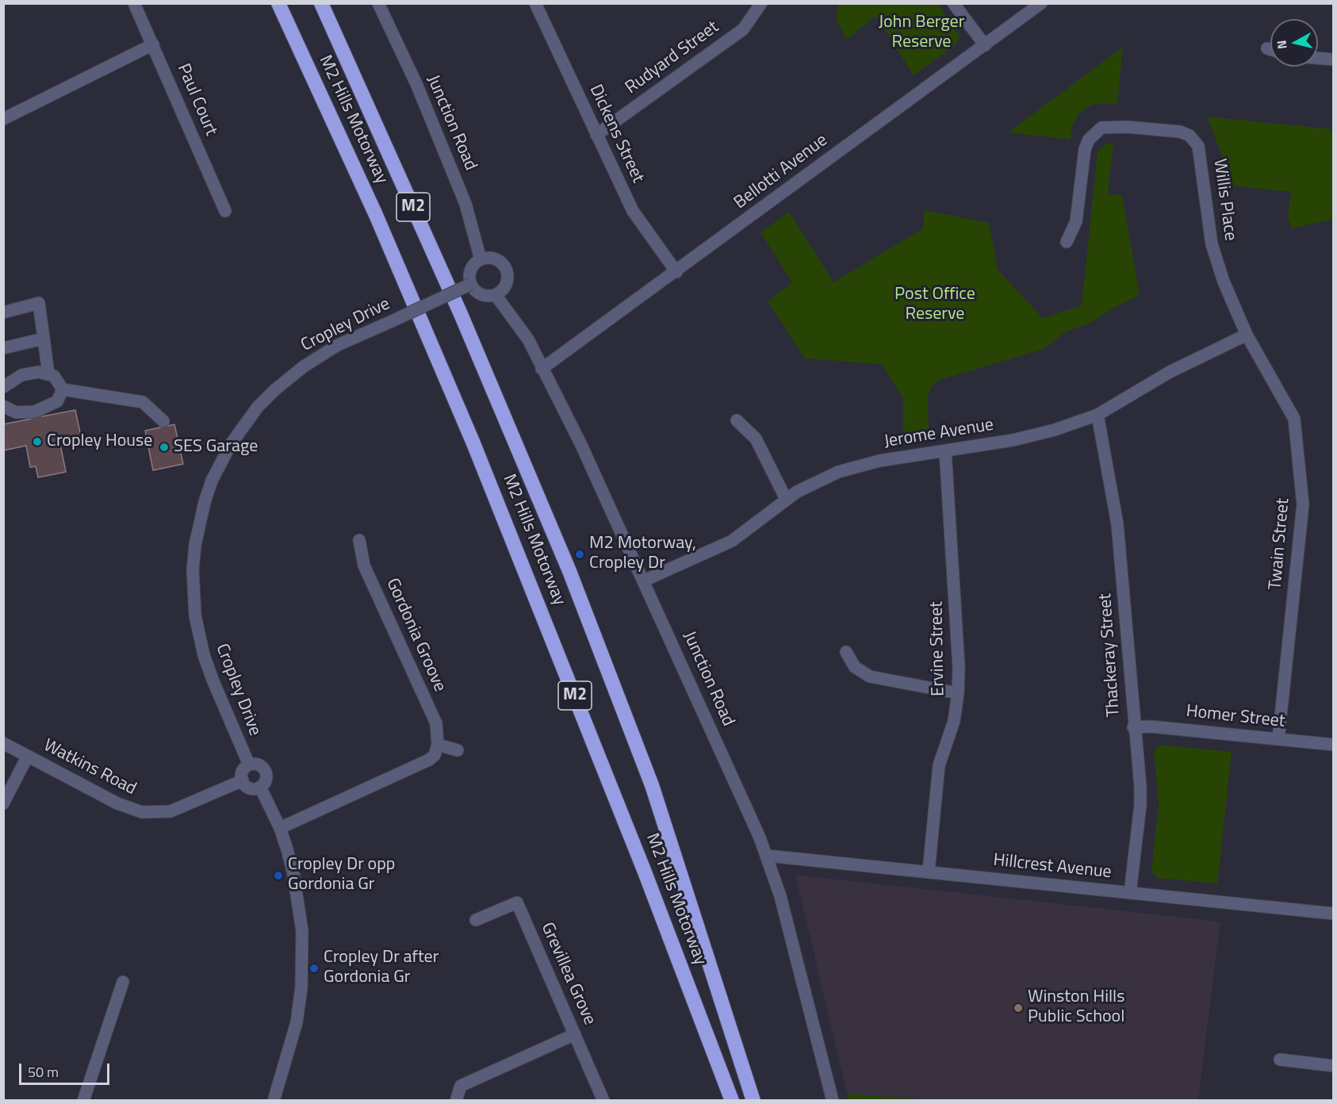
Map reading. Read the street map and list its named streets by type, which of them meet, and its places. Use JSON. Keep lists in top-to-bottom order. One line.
{"streets":{"highway":["M2 Hills Motorway","M2"],"street":["Rudyard Street","Paul Court","Junction Road","Dickens Street","Bellotti Avenue","Willis Place","Cropley Drive","Jerome Avenue","Twain Street","Gordonia Groove","Ervine Street","Thackeray Street","Homer Street","Watkins Road","Hillcrest Avenue","Grevillea Grove"]},"crossings":[["Rudyard Street","Dickens Street"],["Junction Road","Bellotti Avenue"],["Junction Road","Cropley Drive"],["Junction Road","Jerome Avenue"],["Junction Road","Hillcrest Avenue"],["Dickens Street","Bellotti Avenue"],["Willis Place","Jerome Avenue"],["Willis Place","Twain Street"],["Cropley Drive","Watkins Road"],["Jerome Avenue","Twain Street"],["Jerome Avenue","Ervine Street"],["Jerome Avenue","Thackeray Street"],["Twain Street","Homer Street"],["Ervine Street","Hillcrest Avenue"],["Thackeray Street","Homer Street"],["Thackeray Street","Hillcrest Avenue"]],"parks":["John Berger Reserve","Post Office Reserve"],"places":["Cropley House","SES Garage","M2 Motorway, Cropley Dr","Cropley Dr opp Gordonia Gr","Cropley Dr after Gordonia Gr","Winston Hills Public School"],"scale_bar":"50 m","north":"left"}
